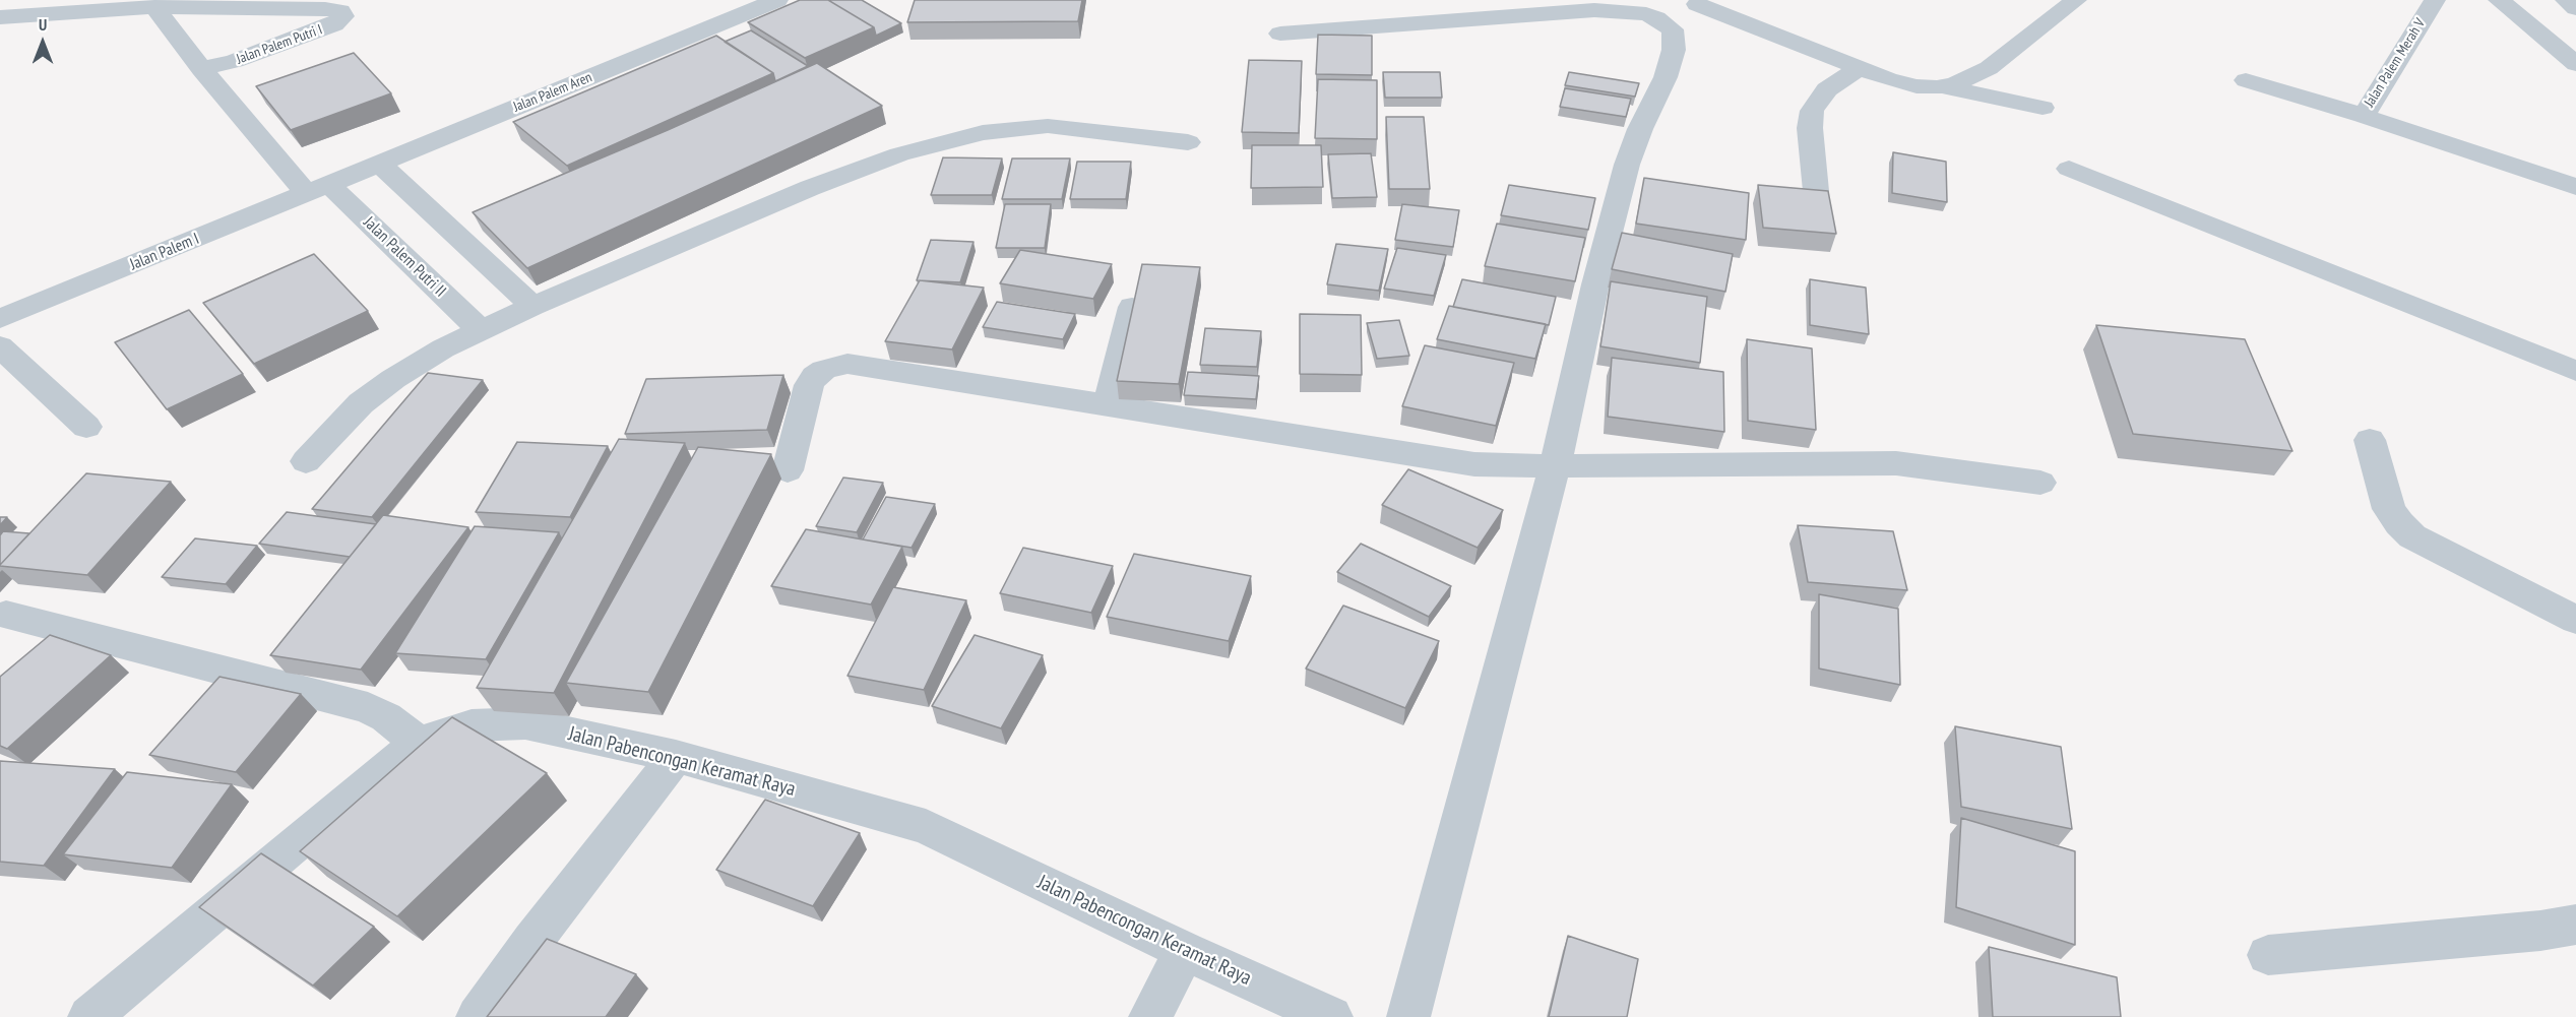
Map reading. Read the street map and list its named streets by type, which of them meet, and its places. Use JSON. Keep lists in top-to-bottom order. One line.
{"streets":{"street":["Jalan Palem Putri I","Jalan Palem Merah V","Jalan Palem Aren","Jalan Palem I","Jalan Palem Putri II","Jalan Pabencongan Keramat Raya"]},"crossings":[["Jalan Palem Aren","Jalan Palem I"],["Jalan Palem Aren","Jalan Palem Putri II"],["Jalan Palem I","Jalan Palem Putri II"]],"north":"top"}
